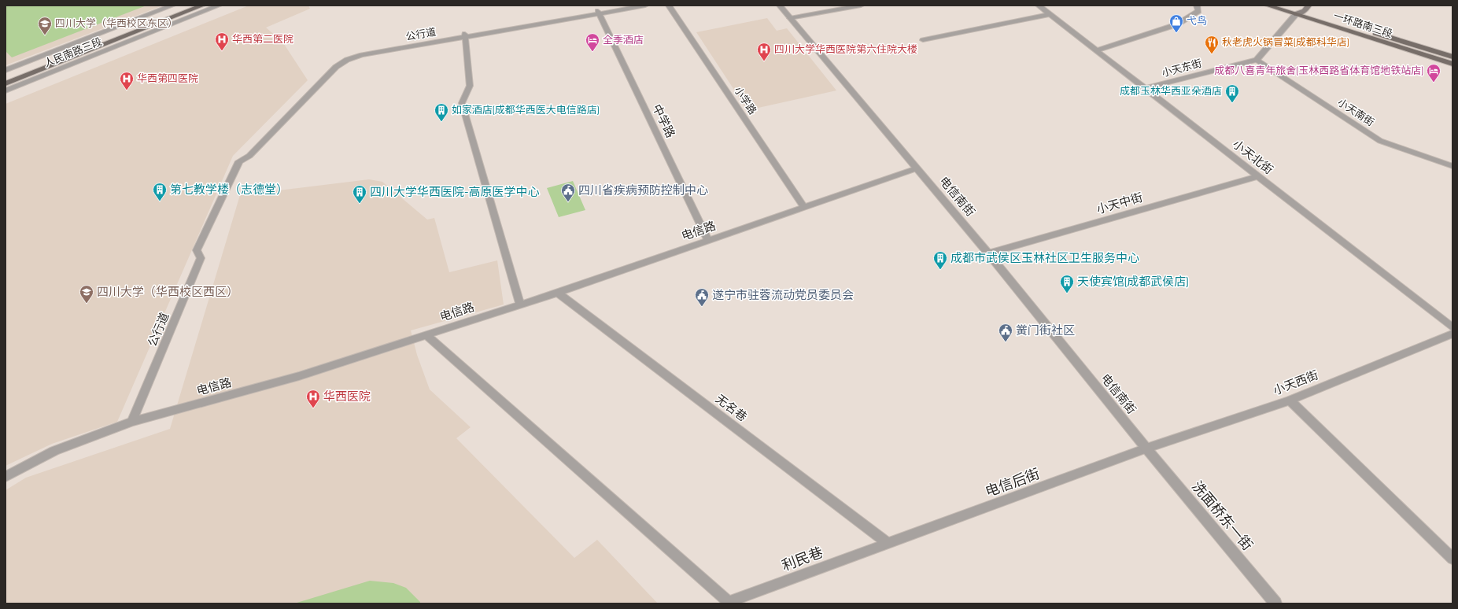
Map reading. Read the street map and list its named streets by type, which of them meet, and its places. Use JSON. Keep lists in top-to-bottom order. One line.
{"streets":{"main road":["一环路南三段","人民南路三段"],"street":["公行道","小天东街","小学路","小天南街","中学路","小天北街","电信南街","小天中街","电信路","小天西街","无名巷","电信后街","洗面桥东一街","利民巷"]},"crossings":[["公行道","中学路"],["公行道","电信路"],["小天东街","小天南街"],["小天东街","小天北街"],["小学路","电信路"],["中学路","电信路"],["小天北街","小天中街"],["电信南街","小天中街"],["电信南街","电信路"],["电信南街","小天西街"],["电信南街","电信后街"],["电信南街","洗面桥东一街"],["电信路","无名巷"],["小天西街","电信后街"],["小天西街","洗面桥东一街"],["无名巷","电信后街"],["无名巷","利民巷"],["电信后街","洗面桥东一街"],["电信后街","利民巷"]],"places":{"shop":["弋鸟"],"school or university":["四川大学（华西校区东区）","四川大学（华西校区西区）"],"hospital":["华西第二医院","四川大学华西医院第六住院大楼","华西第四医院","华西医院"],"hotel":["全季酒店","成都八喜青年旅舍(玉林西路省体育馆地铁站店)"],"restaurant":["秋老虎火锅冒菜(成都科华店)"],"building":["成都玉林华西亚朵酒店","如家酒店(成都华西医大电信路店)","第七教学楼（志德堂）","四川大学华西医院-高原医学中心","成都市武侯区玉林社区卫生服务中心","天使宾馆(成都武侯店)"],"public building":["四川省疾病预防控制中心","遂宁市驻蓉流动党员委员会","黉门街社区"]}}
